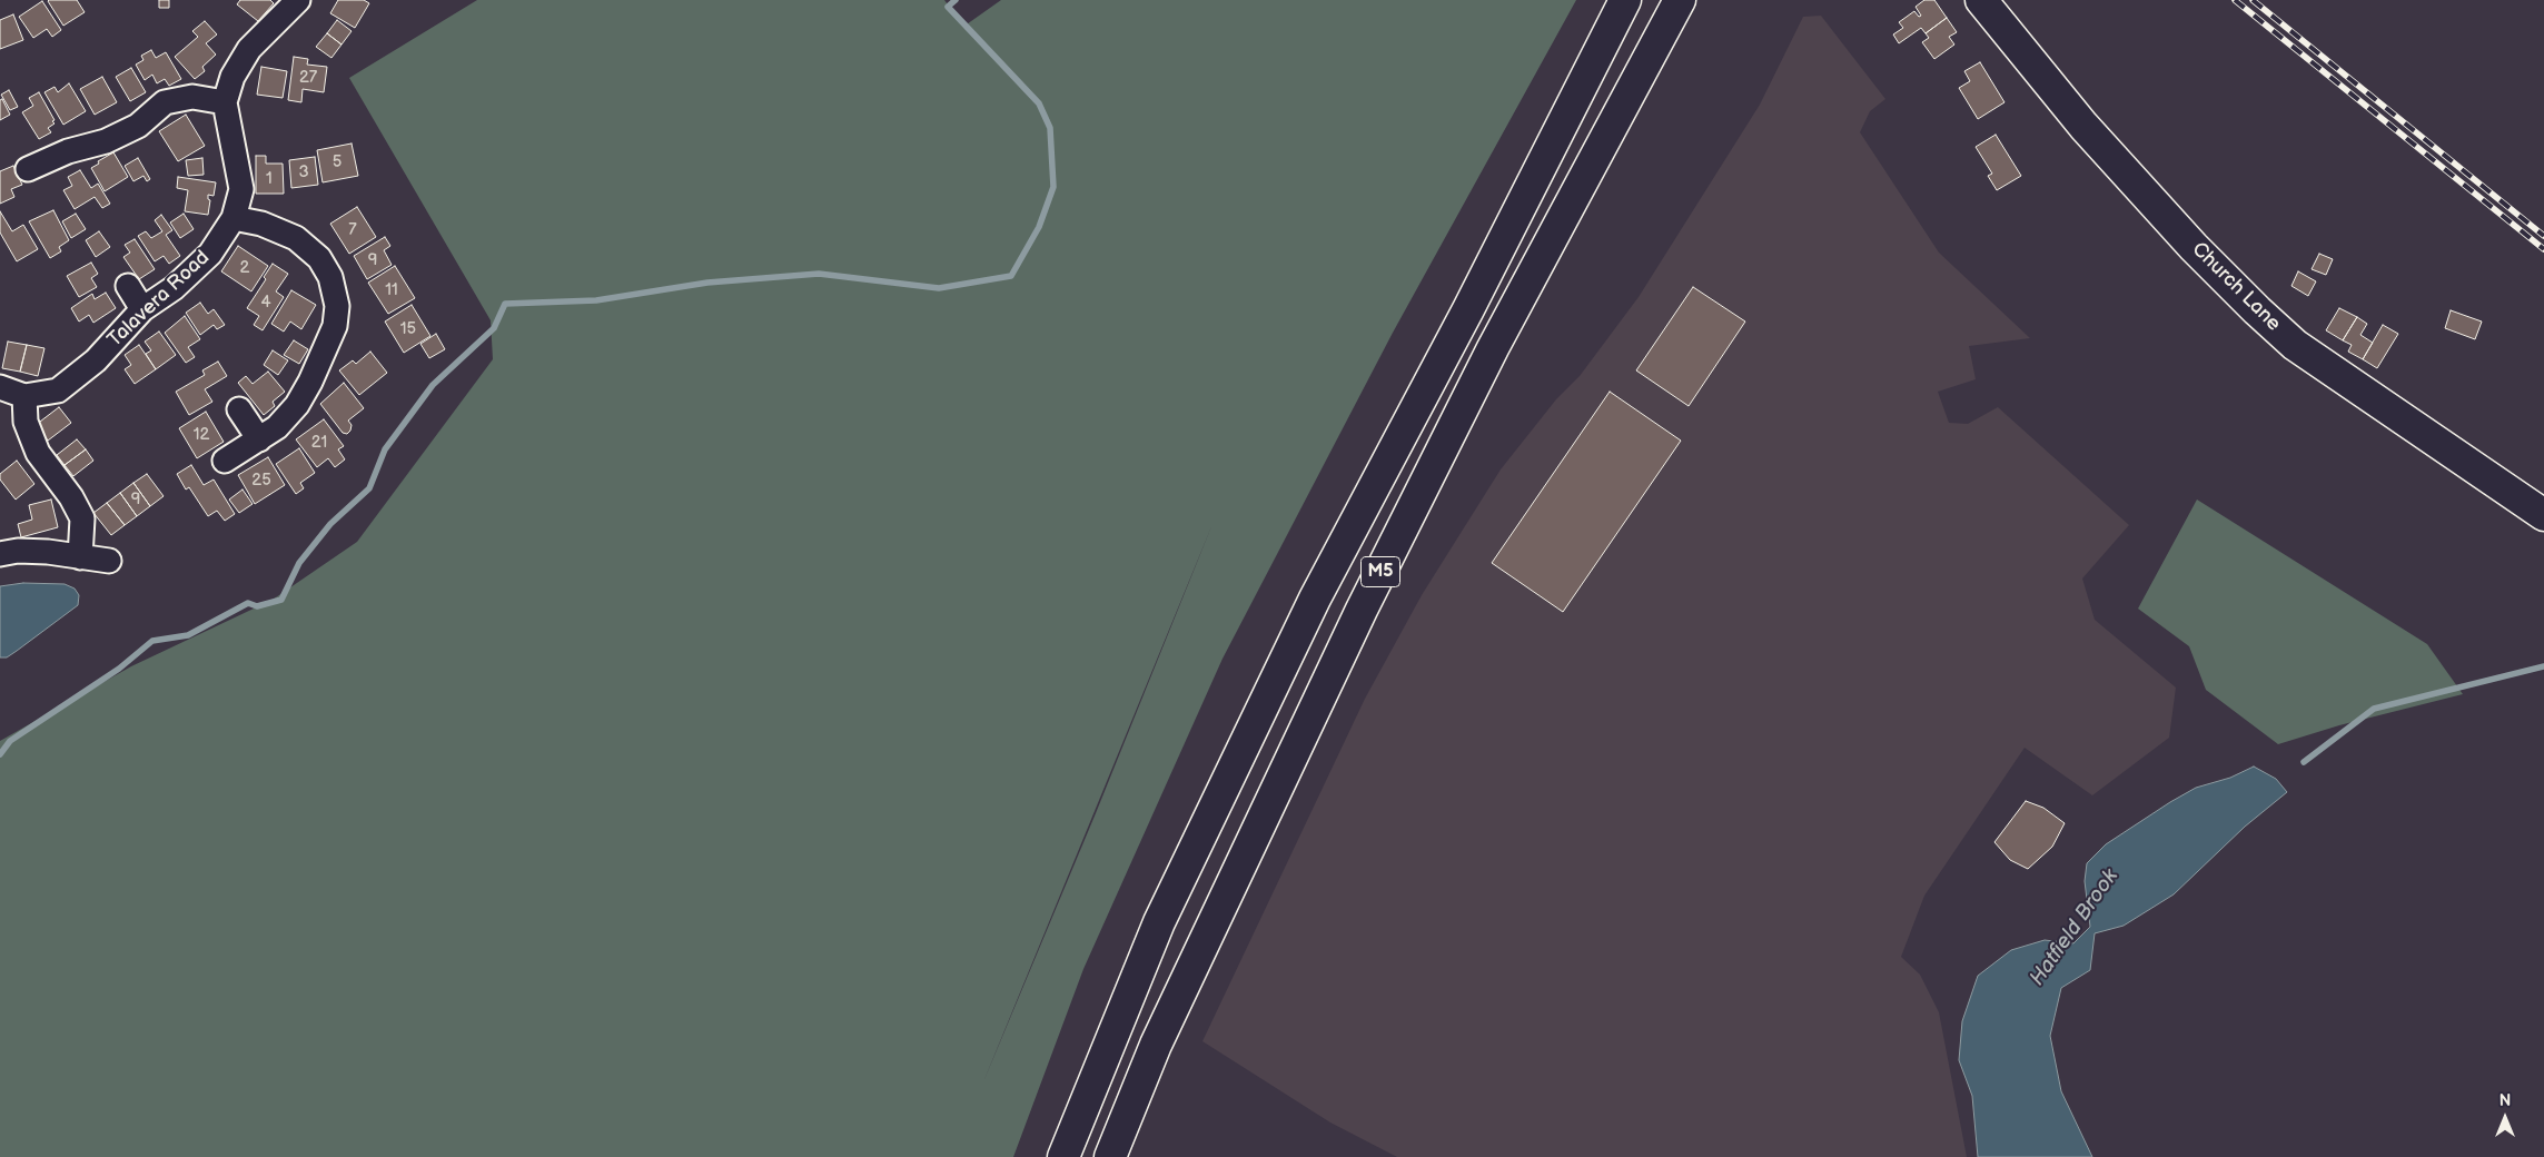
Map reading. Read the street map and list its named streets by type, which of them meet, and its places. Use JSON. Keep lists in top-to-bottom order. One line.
{"streets":{"main road":["Church Lane","M5"],"street":["Talavera Road"]},"water":["Hatfield Brook"],"house_numbers":["27","5","3","1","7","9","2","11","4","15","12","21","25","9"],"north":"top"}
